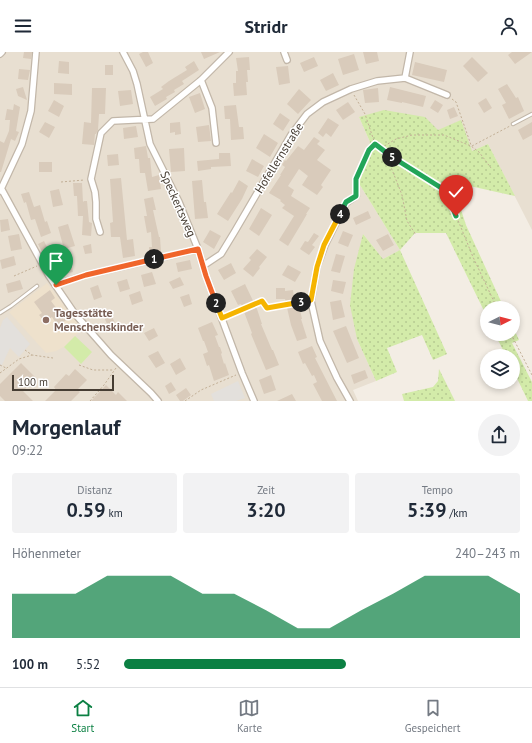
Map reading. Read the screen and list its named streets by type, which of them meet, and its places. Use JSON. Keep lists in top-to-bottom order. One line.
{"streets":{"street":["Hofellernstraße","Speckertsweg"]},"crossings":[["Hofellernstraße","Speckertsweg"]],"places":["Tagesstätte Menschenskinder"],"scale_bar":"100 m","north":"right","page":{"header":"Stridr","pins":["5","4","1","3","2"],"scale":"100 m","heading":["Morgenlauf","09:22"],"stats":[["Distanz","0.59 km"],["Zeit","3:20"],["Tempo","5:39 /km"]],"chart":["Höhenmeter","240–243 m"],"list":[{"name":"100 m","note":"5:52"}],"tabs":["Start","Karte","Gespeichert"]}}
